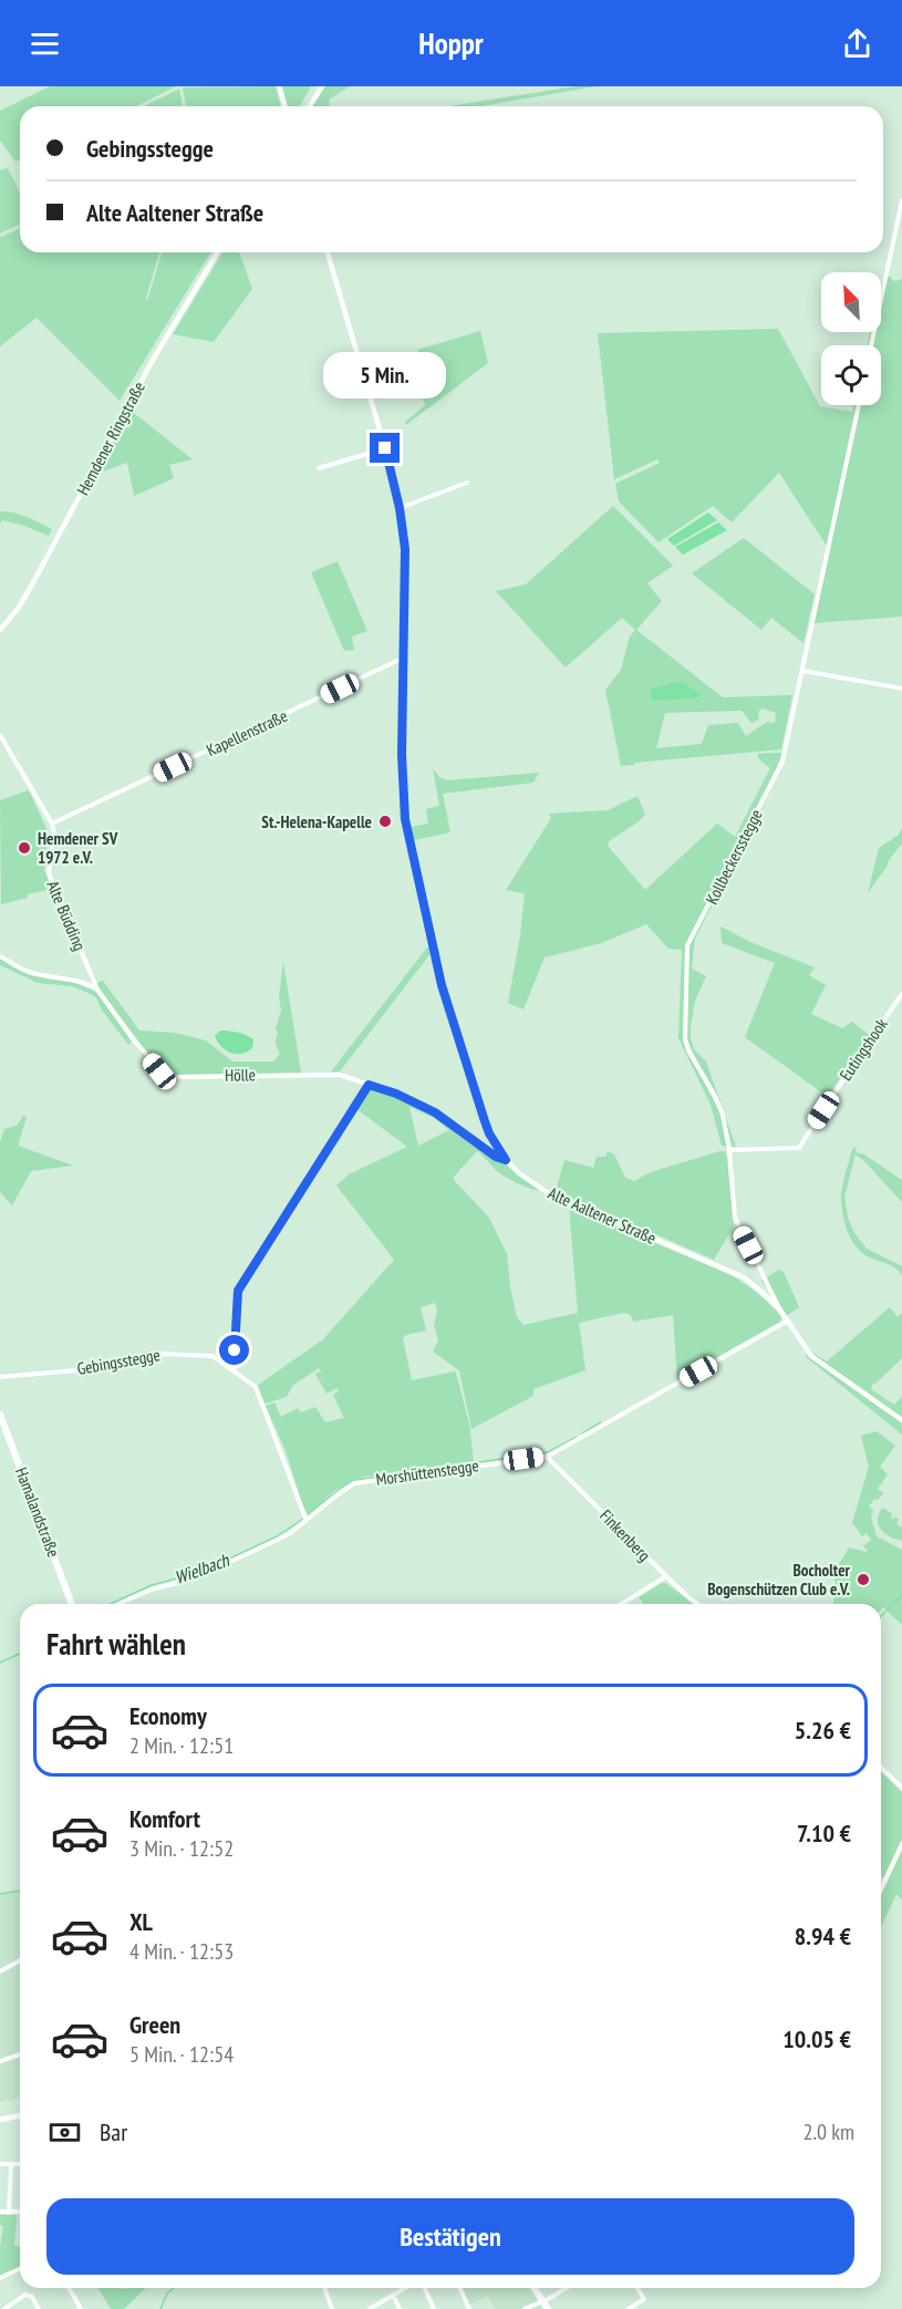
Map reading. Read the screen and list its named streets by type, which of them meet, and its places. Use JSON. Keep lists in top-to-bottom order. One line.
{"streets":{"main road":["Hamalandstraße"],"street":["Hemdener Ringstraße","Kapellenstraße","Kollbeckersstegge","Alte Büdding","Eutingshook","Hölle","Alte Aaltener Straße","Gebingsstegge","Morshüttenstegge","Finkenberg"]},"crossings":[["Kapellenstraße","Alte Büdding"],["Kapellenstraße","Alte Aaltener Straße"],["Kollbeckersstegge","Eutingshook"],["Kollbeckersstegge","Alte Aaltener Straße"],["Alte Büdding","Hölle"],["Hölle","Alte Aaltener Straße"],["Alte Aaltener Straße","Morshüttenstegge"],["Gebingsstegge","Morshüttenstegge"],["Morshüttenstegge","Finkenberg"]],"water":["Wielbach"],"places":["St.-Helena-Kapelle","Hemdener SV 1972 e.V.","Bocholter Bogenschützen Club e.V."],"north":"top left","page":{"header":"Hoppr","banner":["Gebingsstegge","Alte Aaltener Straße"],"bubble":"5 Min.","heading":"Fahrt wählen","list":[{"name":"Economy","note":"2 Min. · 12:51","value":"5.26 €"},{"name":"Komfort","note":"3 Min. · 12:52","value":"7.10 €"},{"name":"XL","note":"4 Min. · 12:53","value":"8.94 €"},{"name":"Green","note":"5 Min. · 12:54","value":"10.05 €"}],"pay":["Bar","2.0 km"],"buttons":"Bestätigen"}}
